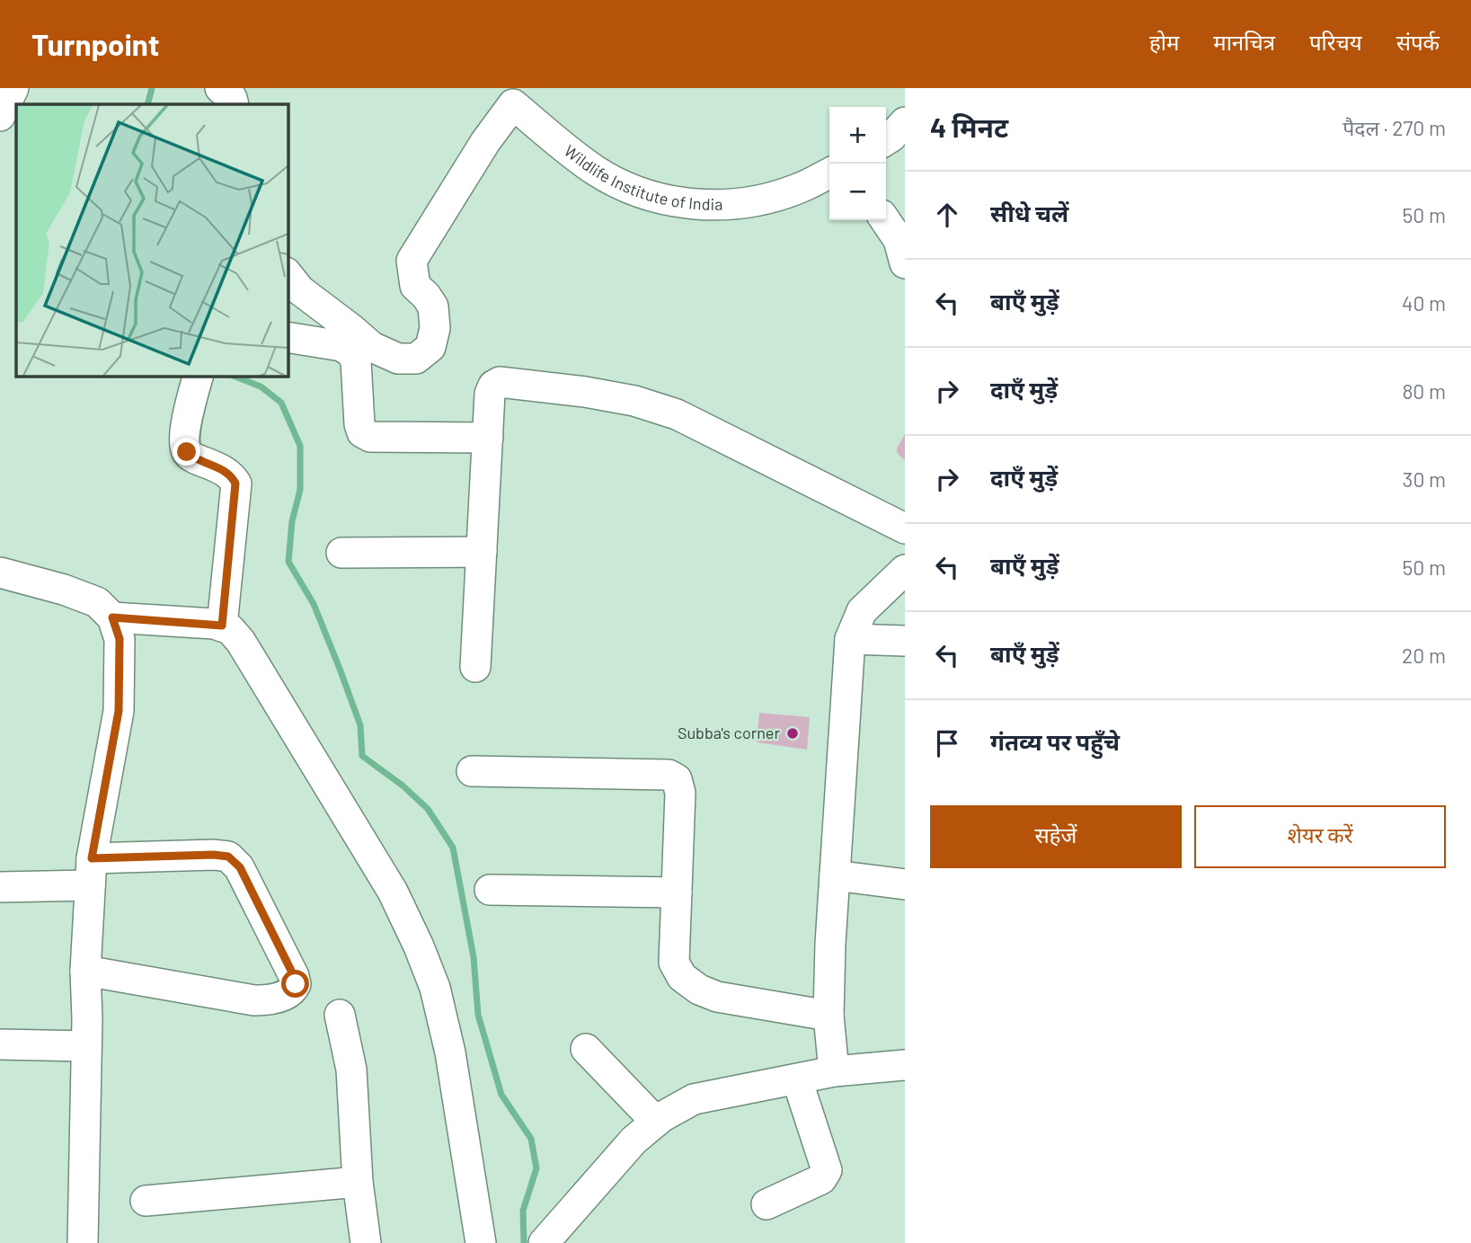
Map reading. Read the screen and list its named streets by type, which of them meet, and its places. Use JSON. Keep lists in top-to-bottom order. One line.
{"streets":{"street":["Wildlife Institute of India"]},"places":["Subba's corner"],"page":{"header":"Turnpoint","nav":["होम","मानचित्र","परिचय","संपर्क"],"heading":["4 मिनट","पैदल · 270 m"],"map_buttons":["+","−"],"list":[["सीधे चलें","50 m"],["बाएँ मुड़ें","40 m"],["दाएँ मुड़ें","80 m"],["दाएँ मुड़ें","30 m"],["बाएँ मुड़ें","50 m"],["बाएँ मुड़ें","20 m"],"गंतव्य पर पहुँचे"],"buttons":["सहेजें","शेयर करें"]}}
